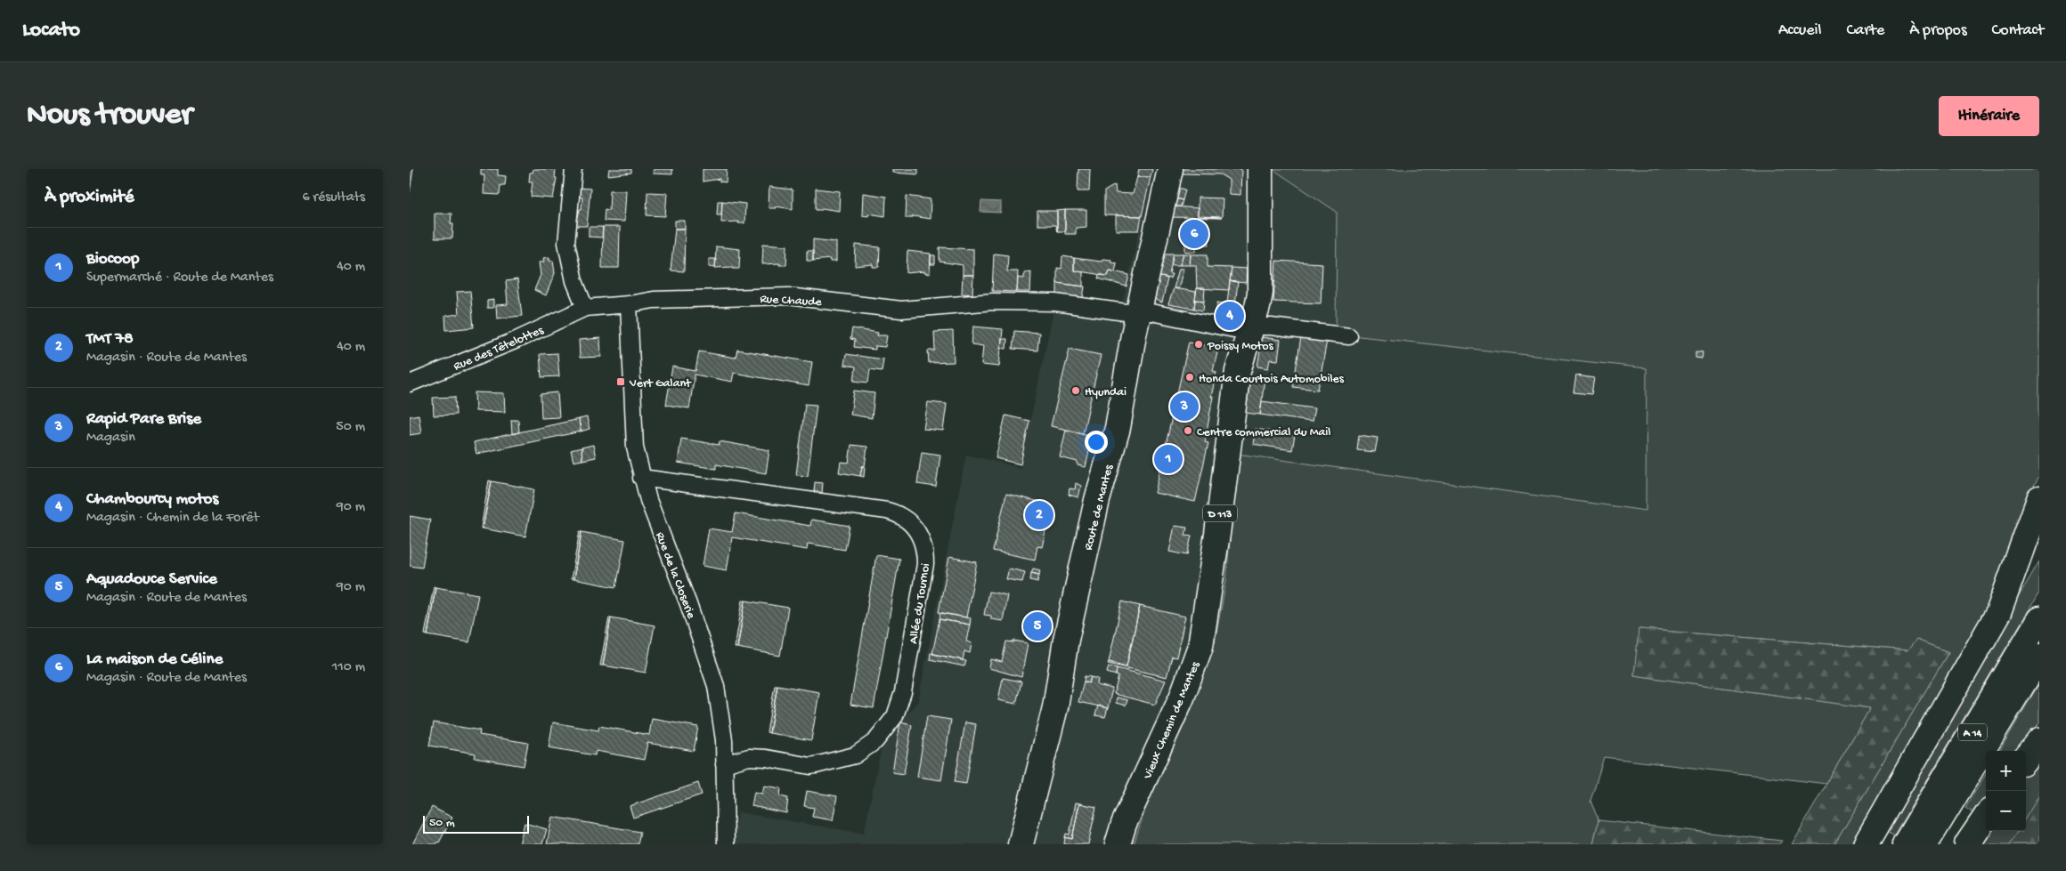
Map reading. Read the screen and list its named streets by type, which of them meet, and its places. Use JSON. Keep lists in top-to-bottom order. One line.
{"streets":{"main road":["Route de Mantes","D 113","Vieux Chemin de Mantes","A 14"],"street":["Rue Chaude","Rue des Têtelottes","Rue de la Closerie","Allée du Tournoi"]},"crossings":[["Rue Chaude","Rue des Têtelottes"],["Rue Chaude","Route de Mantes"],["Rue Chaude","Rue de la Closerie"],["Rue Chaude","Vieux Chemin de Mantes"],["Rue de la Closerie","Allée du Tournoi"]],"places":{"other":["Poissy Motos","Honda Courtois Automobiles","Hyundai","Centre commercial du Mail"],"transit":["Vert Galant"]},"scale_bar":"50 m","page":{"header":"Locato","nav":["Accueil","Carte","À propos","Contact"],"buttons":"Itinéraire","title":"Nous trouver","heading":["À proximité","6 résultats"],"pins":["6","4","3","1","2","5"],"list":[{"mark":"1","name":"Biocoop","note":"Supermarché · Route de Mantes","value":"40 m"},{"mark":"2","name":"TMT 78","note":"Magasin · Route de Mantes","value":"40 m"},{"mark":"3","name":"Rapid Pare Brise","note":"Magasin","value":"50 m"},{"mark":"4","name":"Chambourcy motos","note":"Magasin · Chemin de la Forêt","value":"90 m"},{"mark":"5","name":"Aquadouce Service","note":"Magasin · Route de Mantes","value":"90 m"},{"mark":"6","name":"La maison de Céline","note":"Magasin · Route de Mantes","value":"110 m"}],"map_buttons":["+","−"],"scale":"50 m"}}
